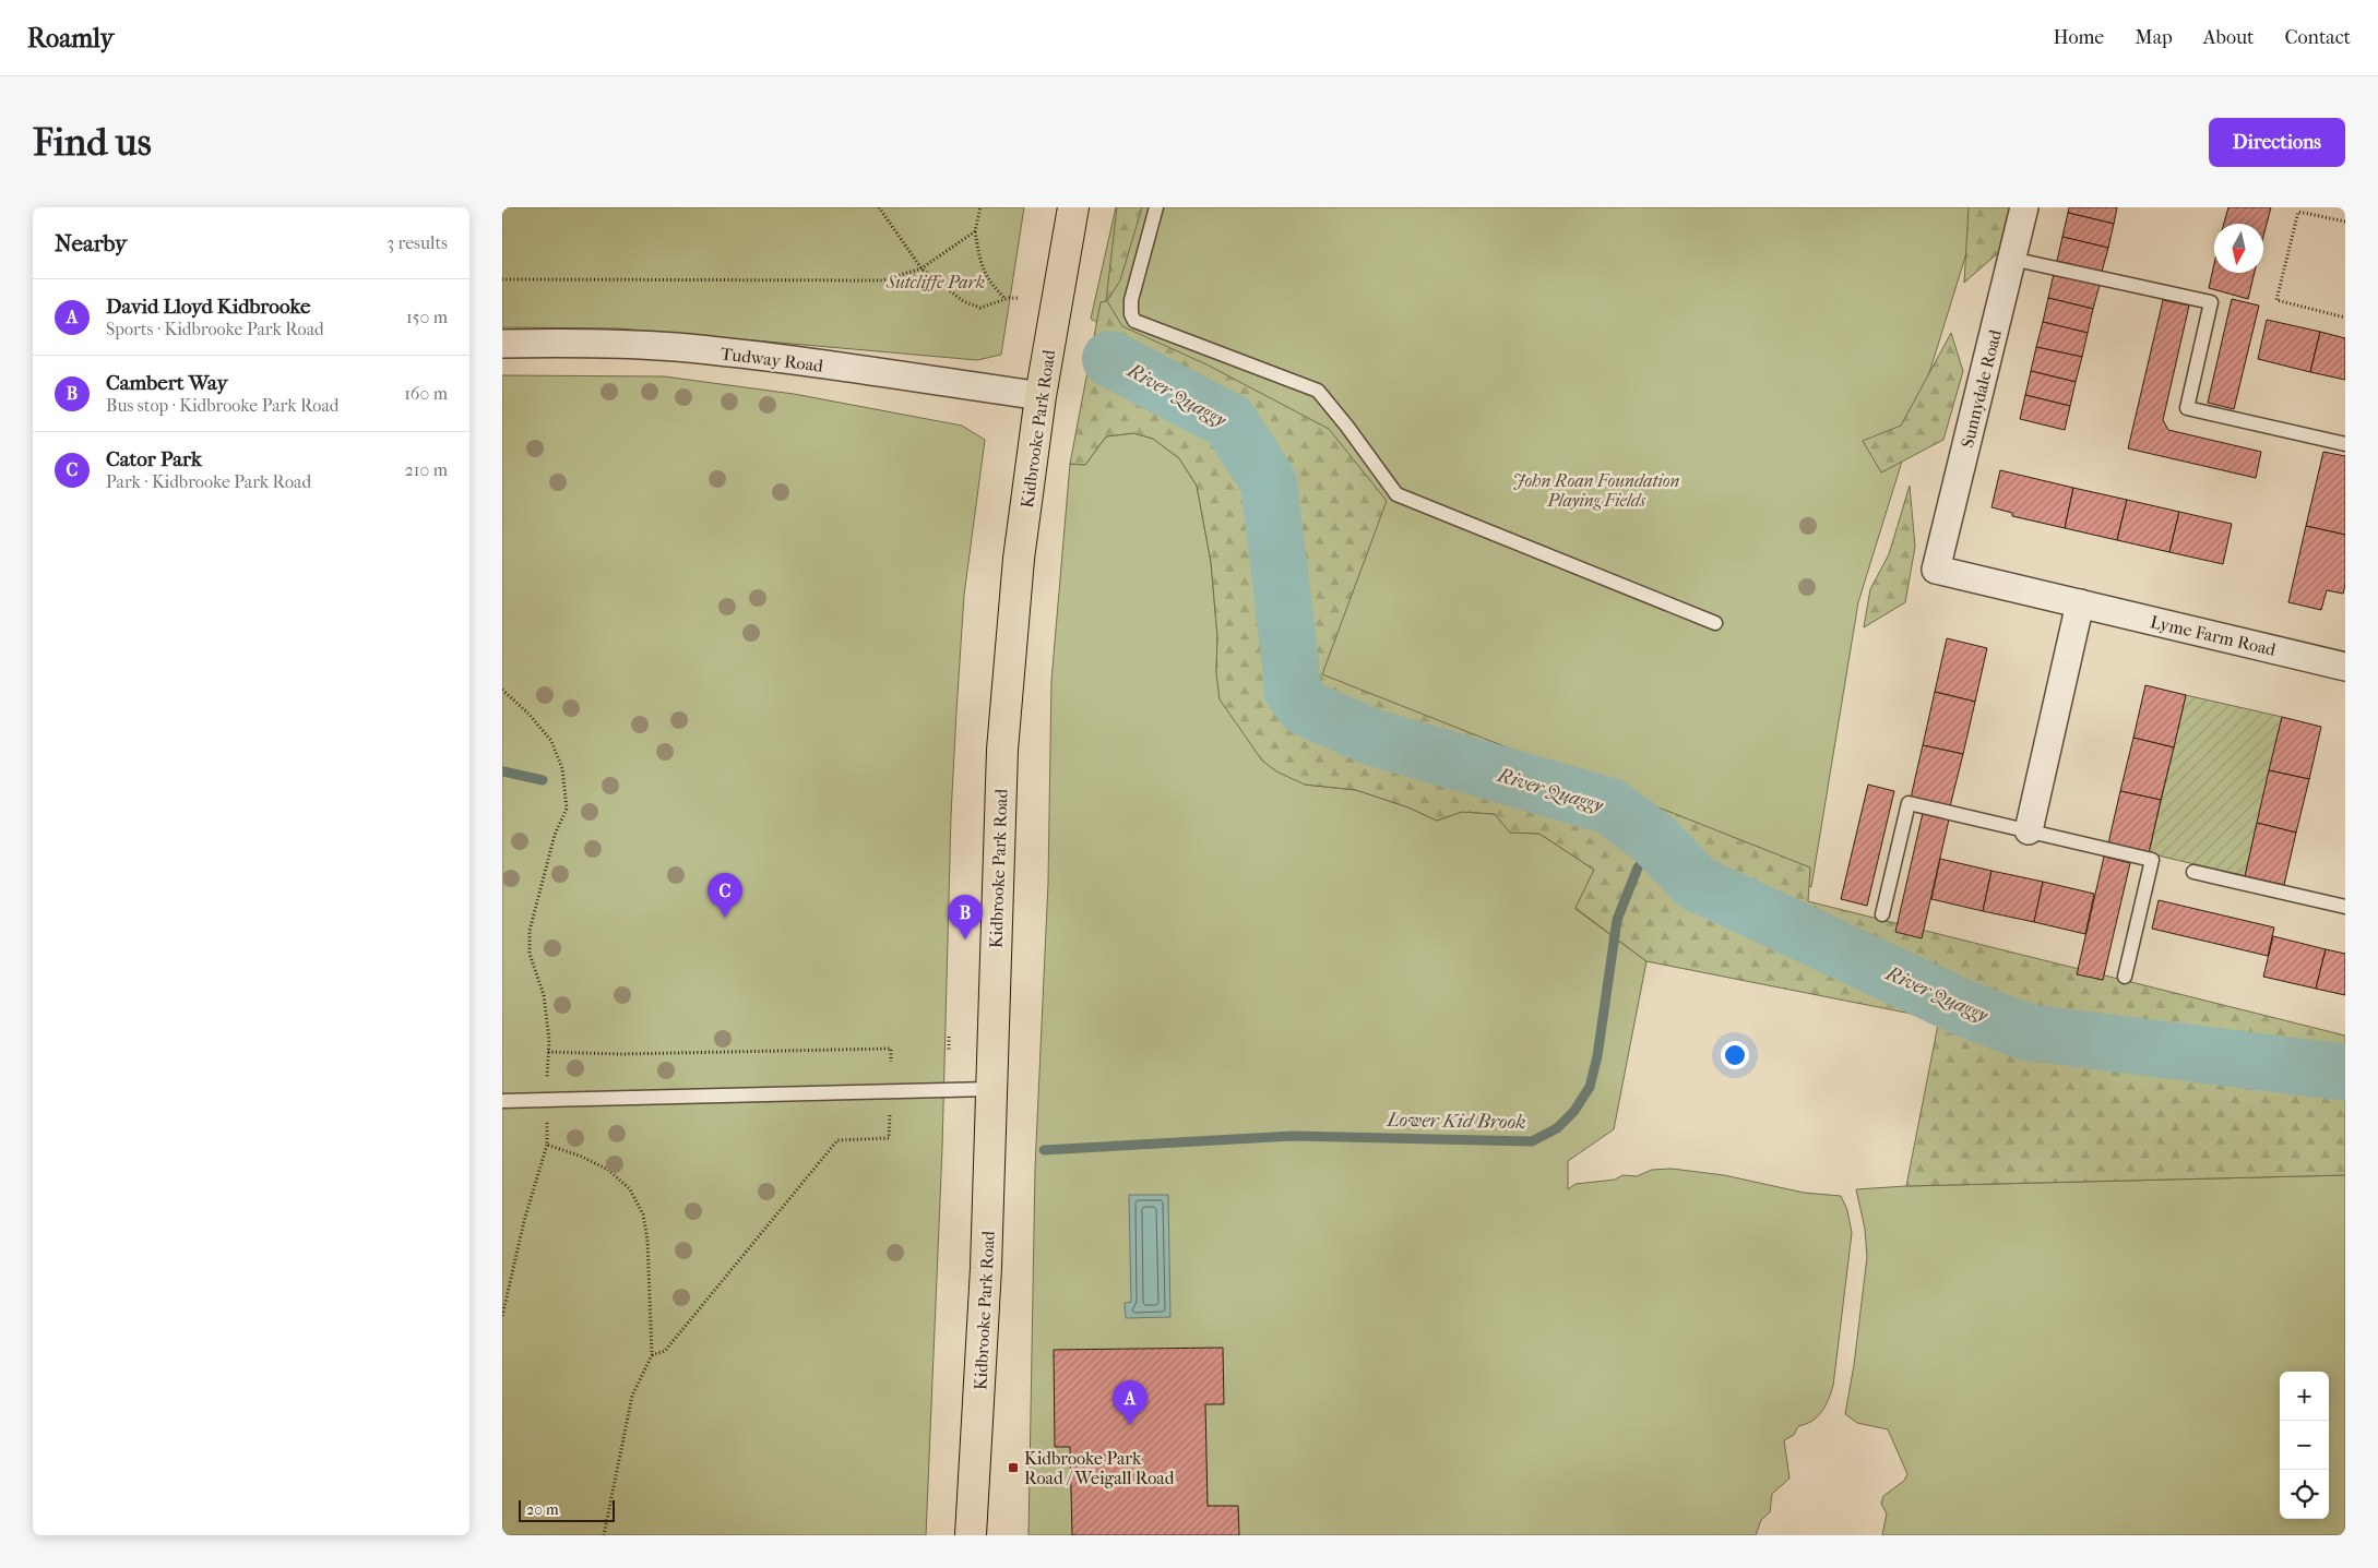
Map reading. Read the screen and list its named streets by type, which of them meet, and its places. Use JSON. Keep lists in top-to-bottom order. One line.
{"streets":{"highway":["Kidbrooke Park Road"],"street":["Tudway Road","Sunnydale Road","Lyme Farm Road"]},"crossings":[["Tudway Road","Kidbrooke Park Road"],["Sunnydale Road","Lyme Farm Road"]],"water":["River Quaggy","Lower Kid Brook"],"parks":["Sutcliffe Park","John Roan Foundation Playing Fields"],"places":{"transit":["Kidbrooke Park Road / Weigall Road"]},"scale_bar":"20 m","north":"bottom","page":{"header":"Roamly","nav":["Home","Map","About","Contact"],"buttons":"Directions","title":"Find us","heading":["Nearby","3 results"],"list":[{"mark":"A","name":"David Lloyd Kidbrooke","note":"Sports · Kidbrooke Park Road","value":"150 m"},{"mark":"B","name":"Cambert Way","note":"Bus stop · Kidbrooke Park Road","value":"160 m"},{"mark":"C","name":"Cator Park","note":"Park · Kidbrooke Park Road","value":"210 m"}],"pins":["C","B","A"],"map_buttons":["+","−"],"scale":"20 m"}}
